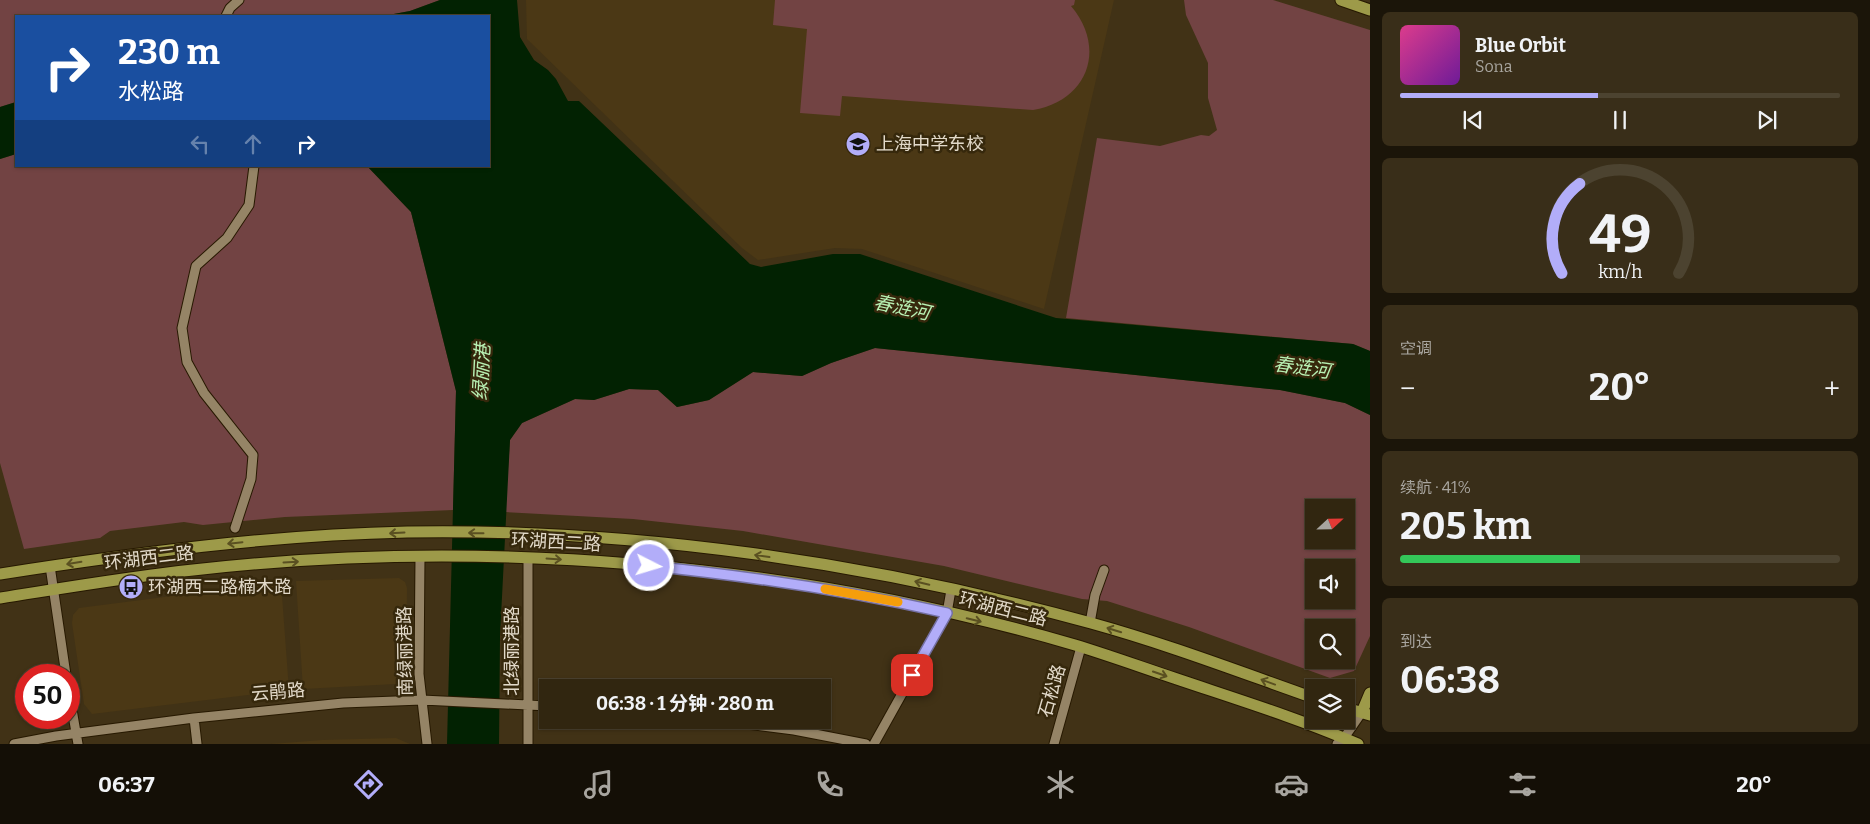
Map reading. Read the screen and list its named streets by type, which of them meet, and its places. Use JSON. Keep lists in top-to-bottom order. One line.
{"streets":{"main road":["环湖西二路"],"street":["南绿丽港路","北绿丽港路","石松路","云鹃路"]},"crossings":[["环湖西二路","南绿丽港路"],["环湖西二路","北绿丽港路"],["环湖西二路","石松路"],["南绿丽港路","云鹃路"],["北绿丽港路","云鹃路"]],"water":["春涟河","绿丽港"],"places":{"school or university":["上海中学东校"],"bus stop":["环湖西二路楠木路"]},"north":"right","page":{"turn":["230 m","水松路"],"song":["Blue Orbit","Sona"],"tile":["空调",["续航 · 41%","205 km"],["到达","06:38"]],"heat":["−","20°","+"],"limit":"50","trip":"06:38 · 1 分钟 · 280 m","tabs":["06:37","20°"],"gauge":["49","km/h"]}}
